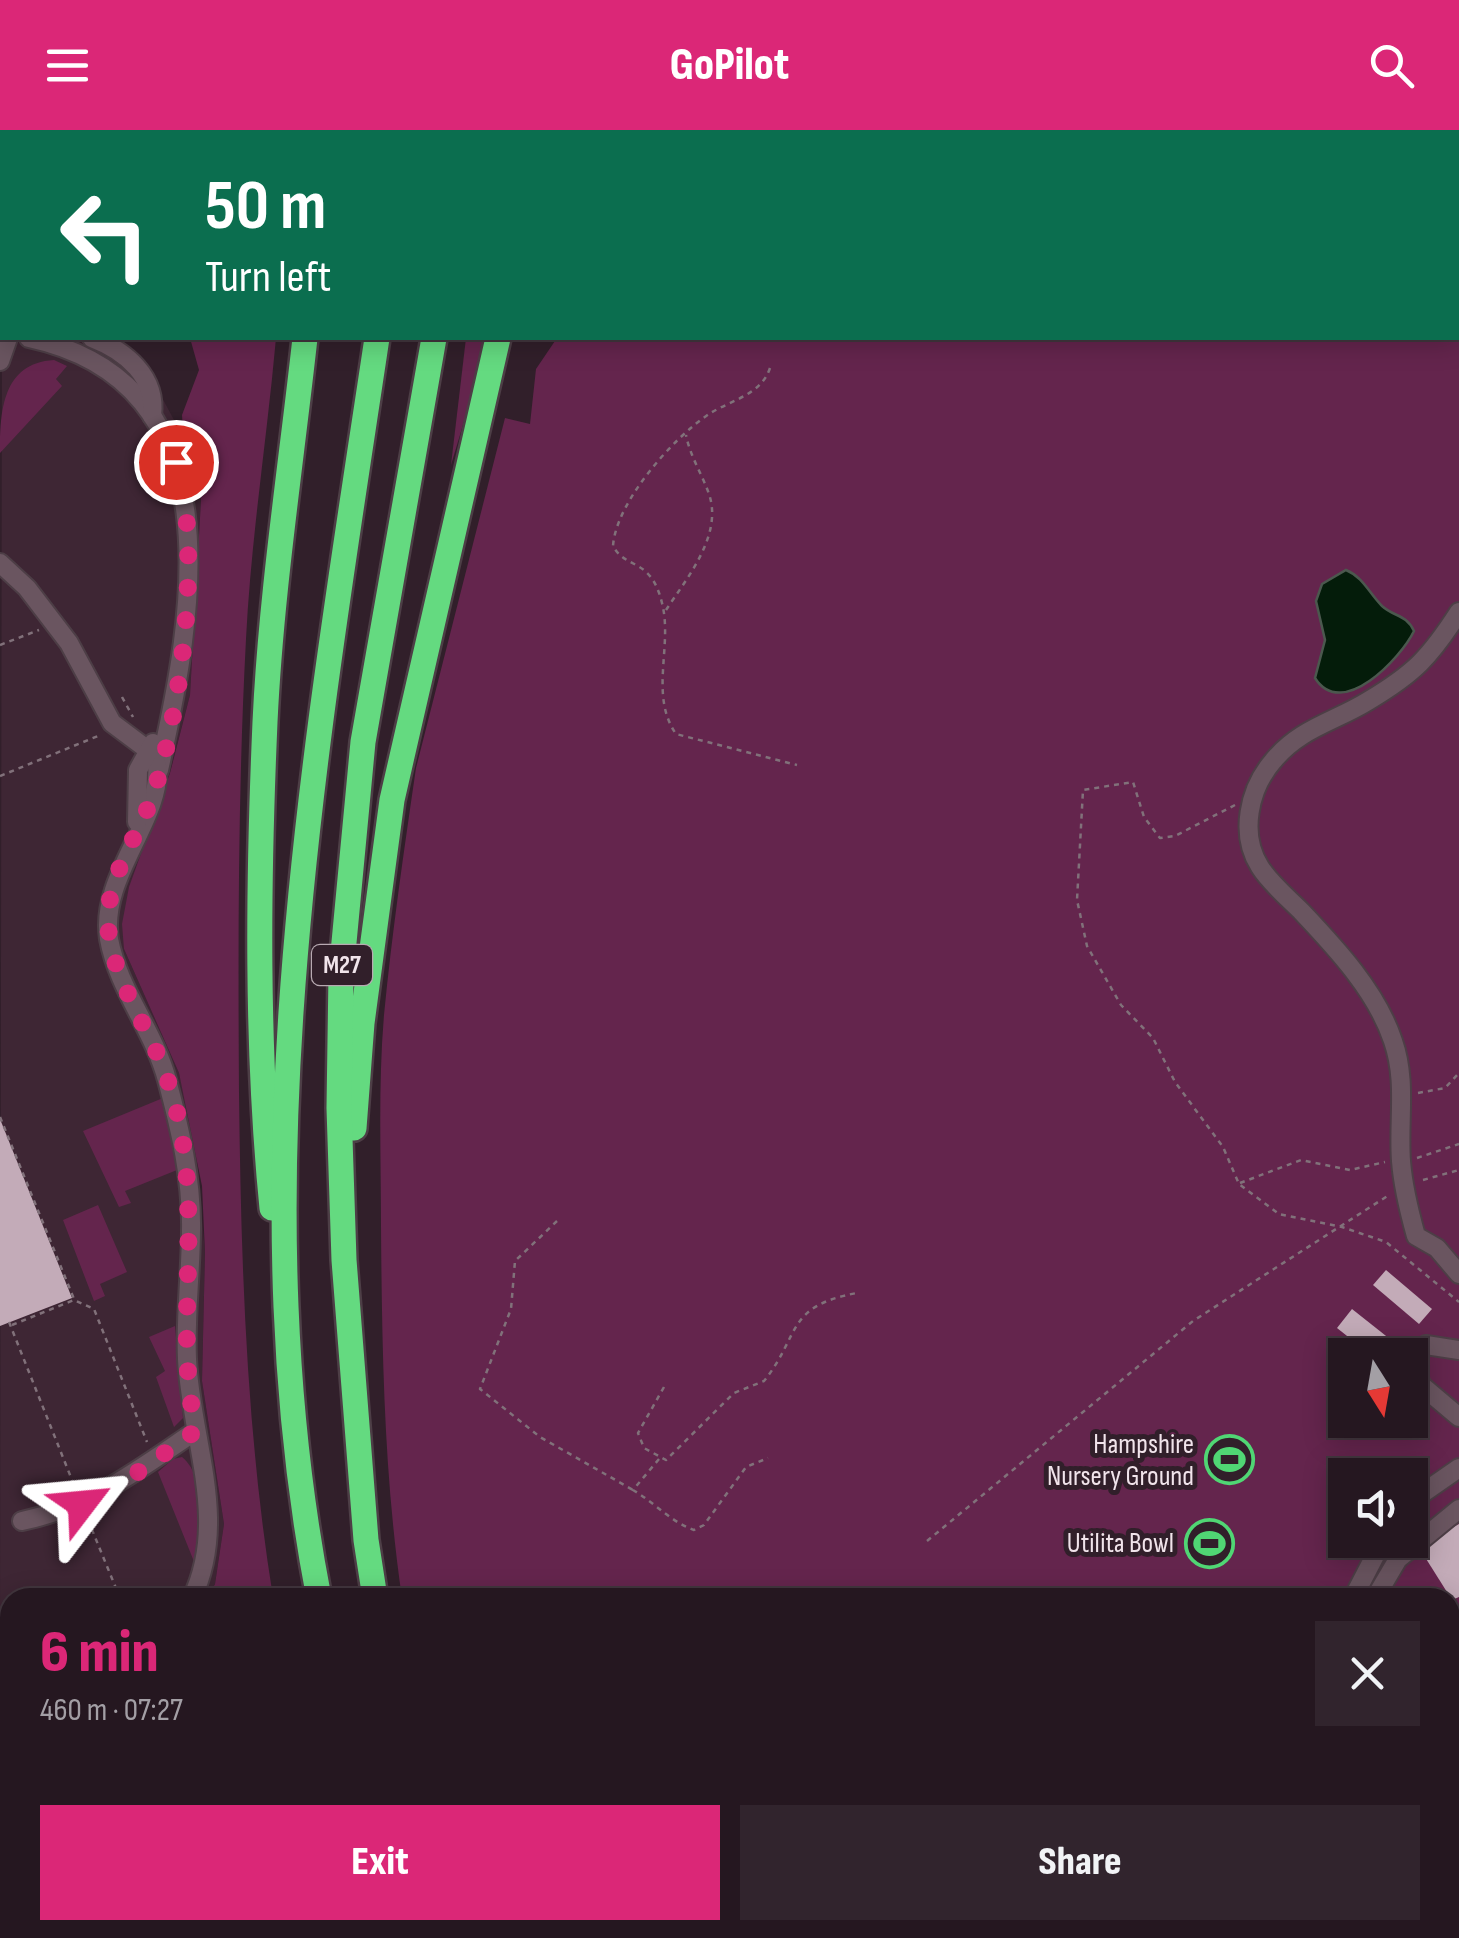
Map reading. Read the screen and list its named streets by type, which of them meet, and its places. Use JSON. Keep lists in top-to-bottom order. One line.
{"streets":{"highway":["M27"]},"places":{"sports":["Hampshire Nursery Ground","Utilita Bowl"]},"north":"bottom","page":{"header":"GoPilot","turn":["50 m","Turn left"],"heading":["6 min","460 m · 07:27"],"buttons":["Exit","Share"]}}
